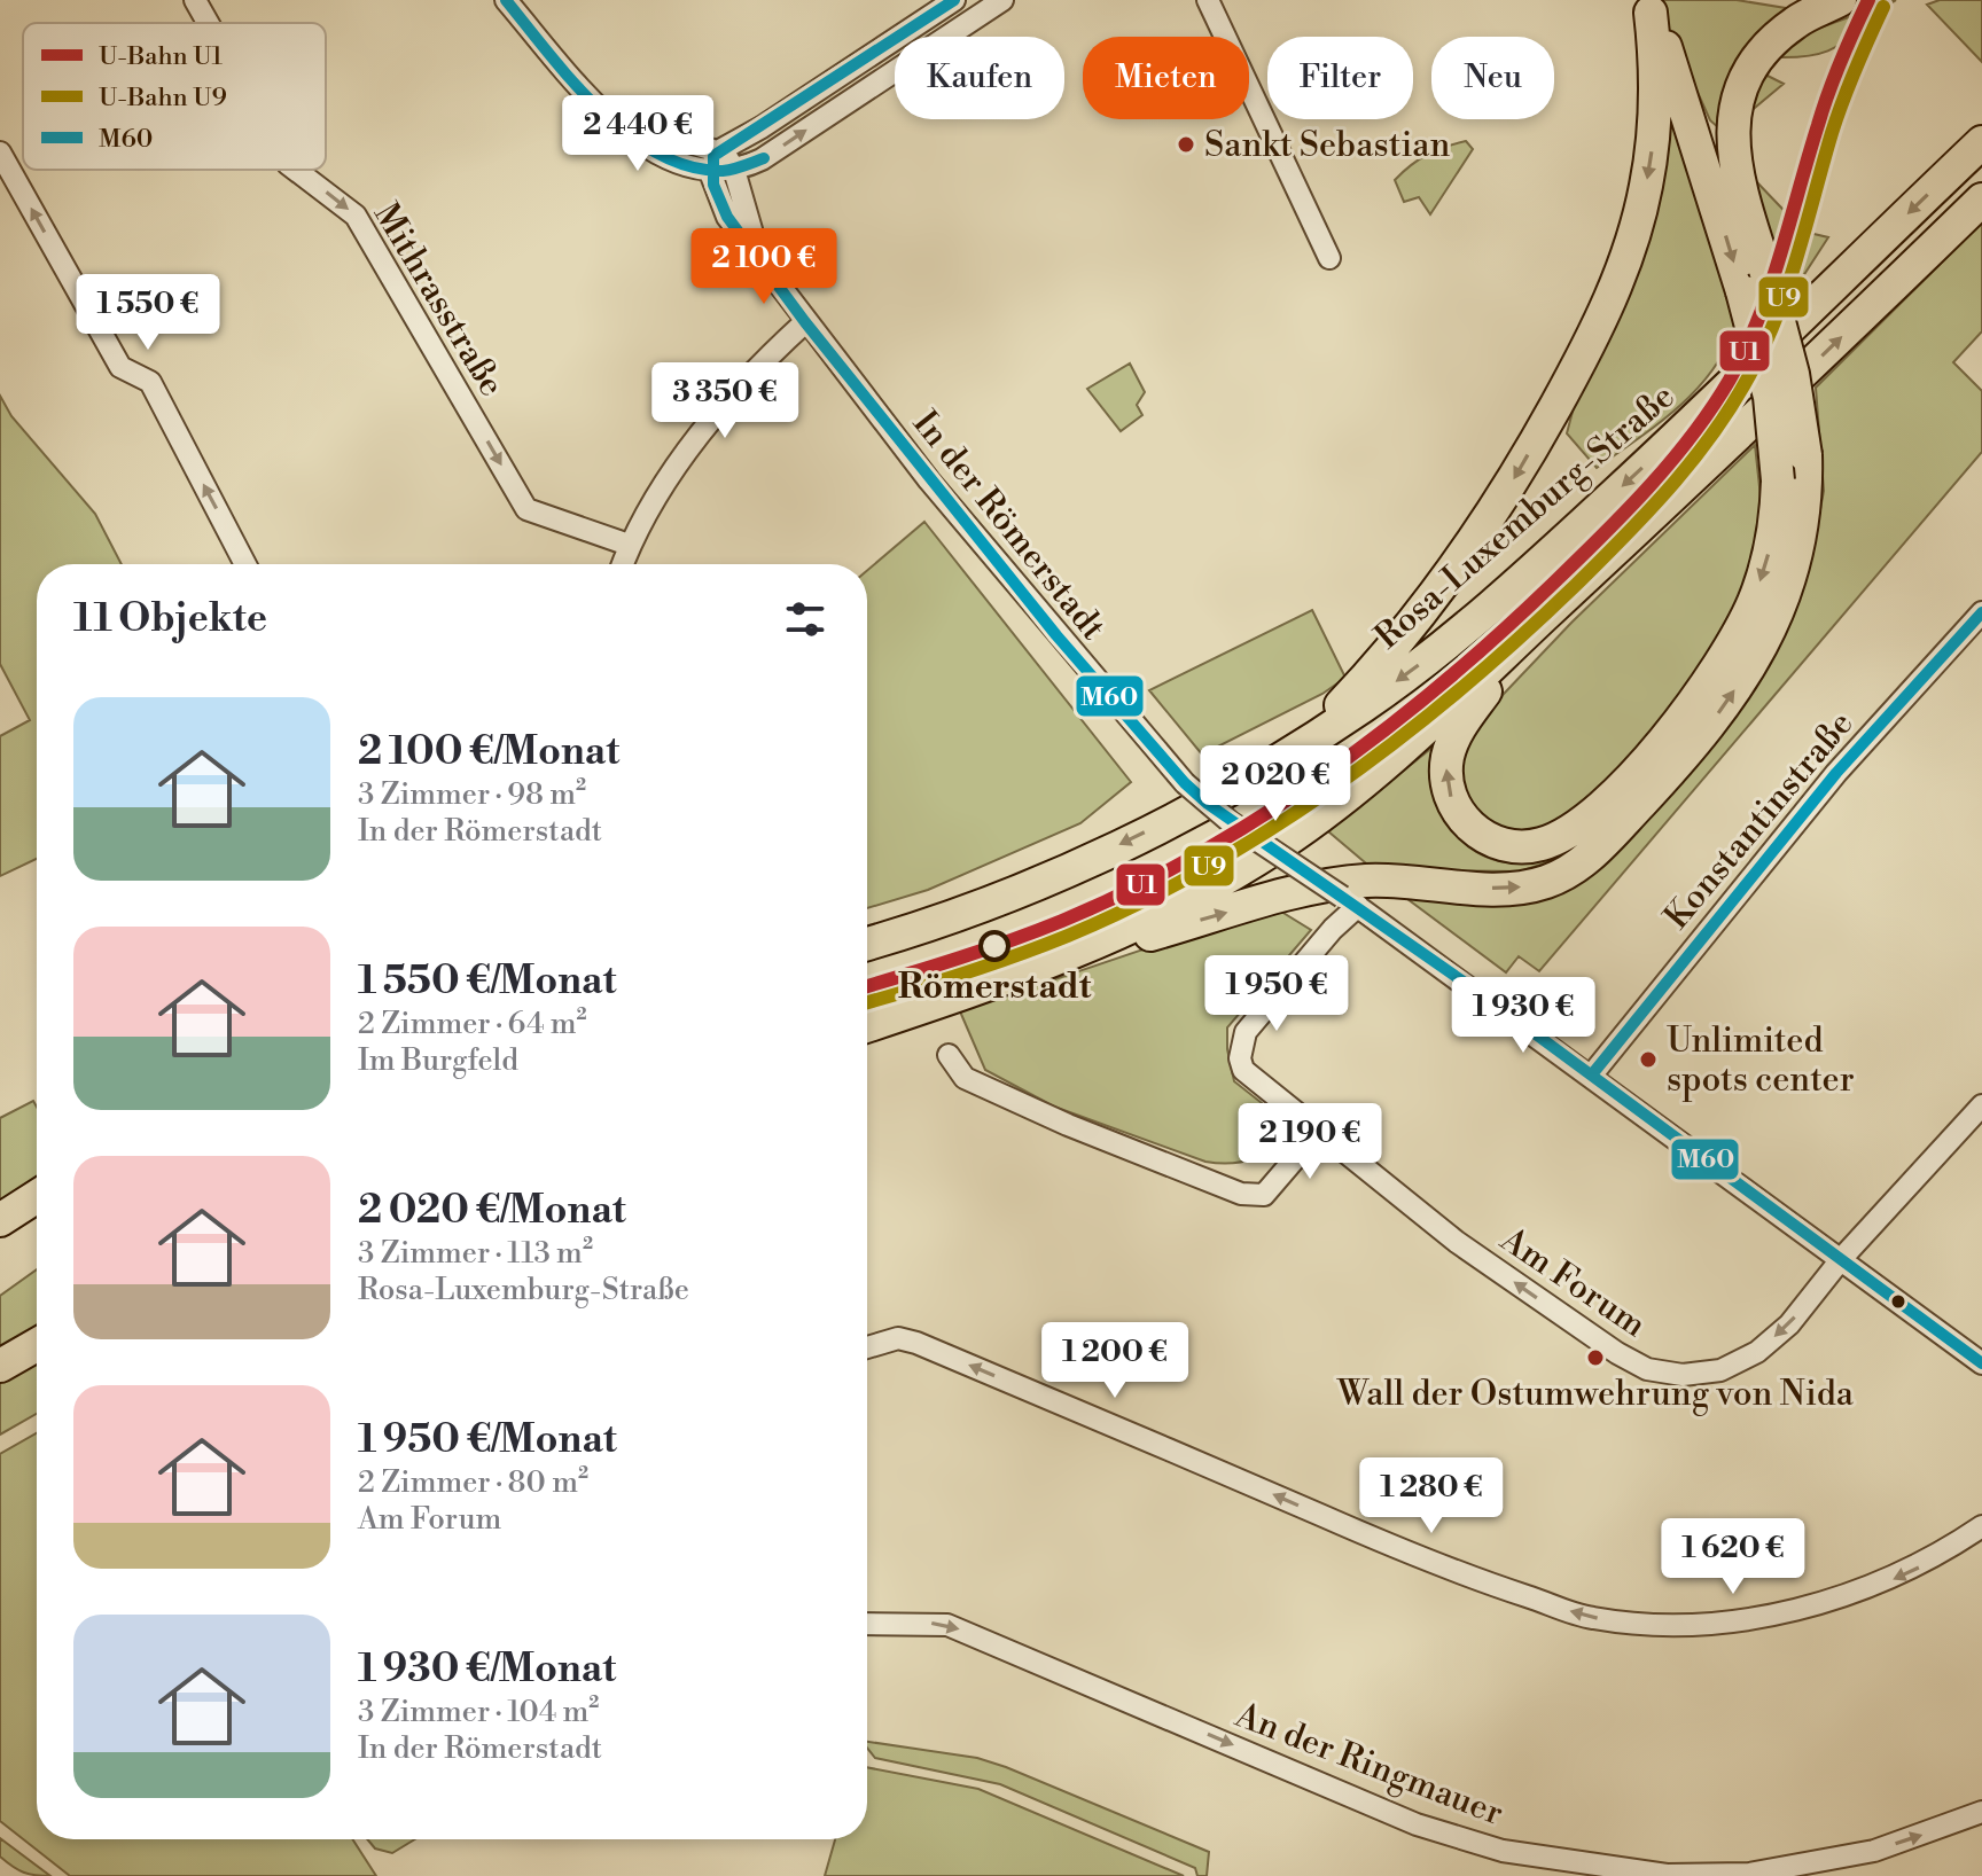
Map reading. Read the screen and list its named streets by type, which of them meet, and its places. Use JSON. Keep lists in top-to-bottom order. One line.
{"streets":{"highway":["Rosa-Luxemburg-Straße"],"street":["Mithrasstraße","In der Römerstadt","Konstantinstraße","Am Forum","An der Ringmauer"]},"crossings":[["In der Römerstadt","Konstantinstraße"],["In der Römerstadt","Am Forum"]],"one_way":["Mithrasstraße","Am Forum","An der Ringmauer"],"places":["Sankt Sebastian","Römerstadt","Unlimited spots center","Wall der Ostumwehrung von Nida"],"lines":["metro line U1","transit line M60","metro line U9"],"legend":["U-Bahn U1","U-Bahn U9","M60"],"page":{"chip":["Kaufen","Mieten","Filter","Neu"],"price":["2 440 €","2 100 €","1 550 €","3 350 €","2 020 €","1 950 €","1 930 €","2 190 €","1 200 €","1 280 €","1 620 €"],"heading":"11 Objekte","list":[{"name":"2 100 €/Monat","note":"3 Zimmer · 98 m² · In der Römerstadt"},{"name":"1 550 €/Monat","note":"2 Zimmer · 64 m² · Im Burgfeld"},{"name":"2 020 €/Monat","note":"3 Zimmer · 113 m² · Rosa-Luxemburg-Straße"},{"name":"1 950 €/Monat","note":"2 Zimmer · 80 m² · Am Forum"},{"name":"1 930 €/Monat","note":"3 Zimmer · 104 m² · In der Römerstadt"}]}}
